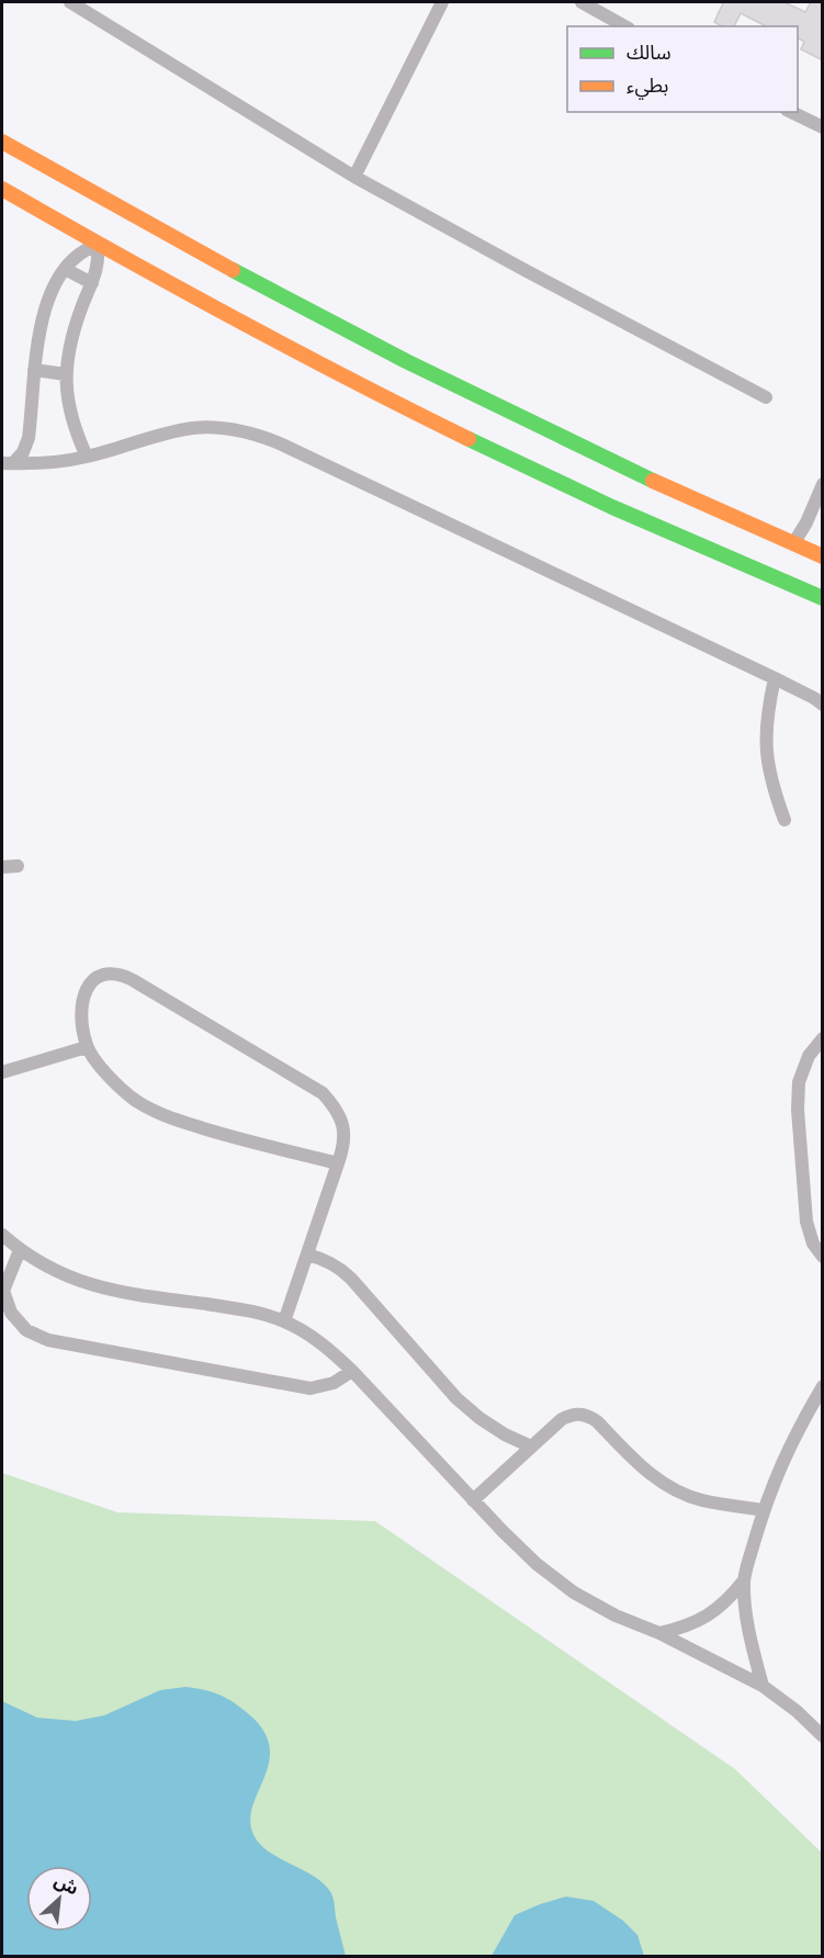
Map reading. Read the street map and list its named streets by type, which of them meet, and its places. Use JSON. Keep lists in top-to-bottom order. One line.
{"legend":["سالك","بطيء"],"north":"top right"}
